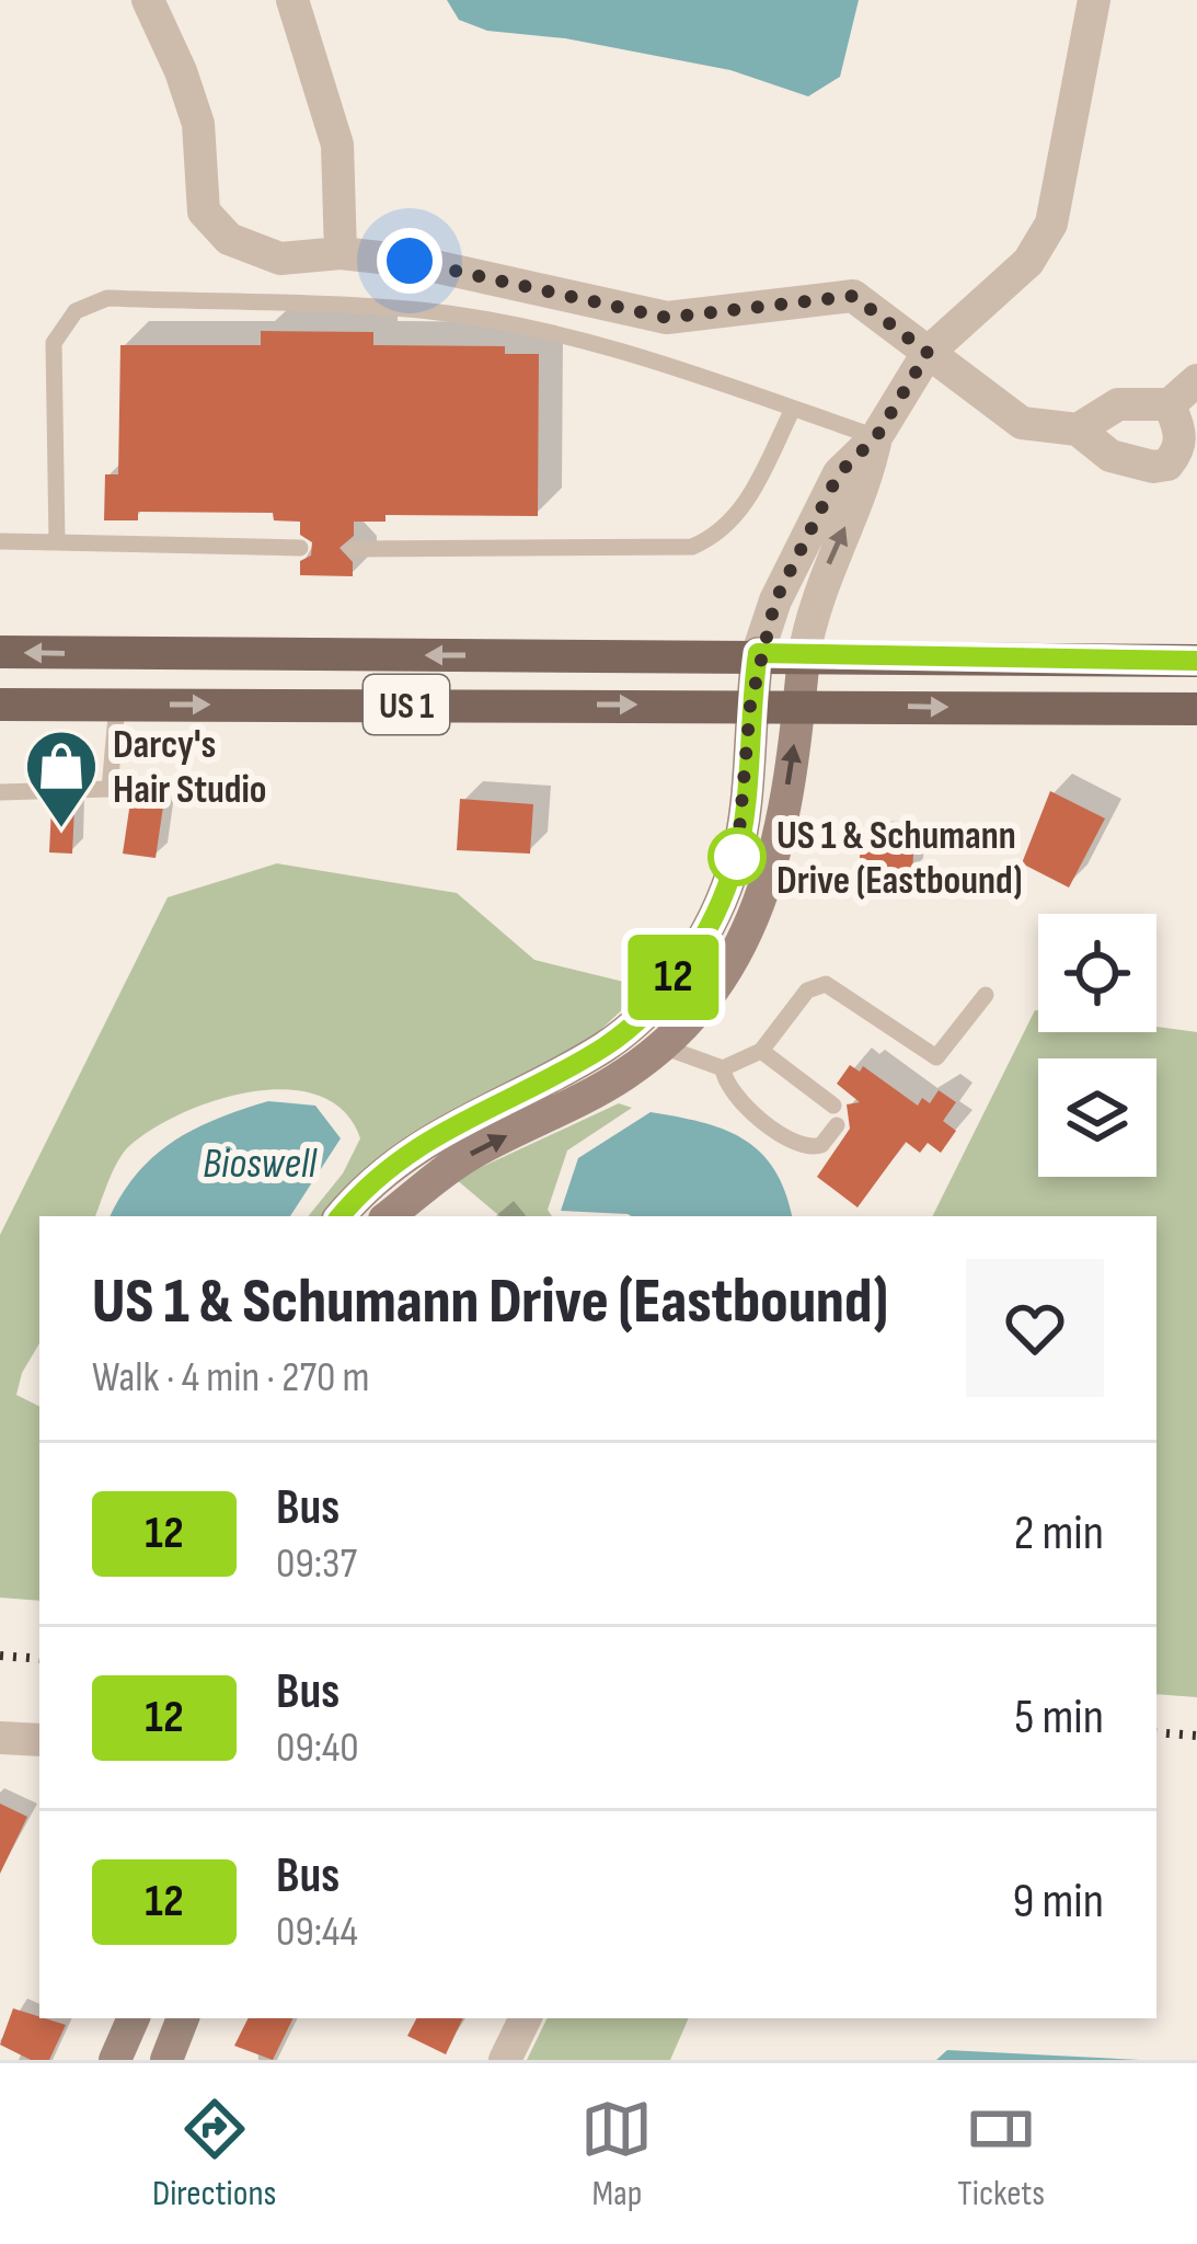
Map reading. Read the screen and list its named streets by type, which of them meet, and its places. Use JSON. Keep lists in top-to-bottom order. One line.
{"streets":{"main road":["US 1"]},"water":["Bioswell"],"places":{"shop":["Darcy's Hair Studio"],"other":["US 1 & Schumann Drive (Eastbound)"]},"lines":["bus line 12"],"page":{"on_map":"12","heading":["US 1 & Schumann Drive (Eastbound)","Walk · 4 min · 270 m"],"list":[{"mark":"12","name":"Bus","note":"09:37","value":"2 min"},{"mark":"12","name":"Bus","note":"09:40","value":"5 min"},{"mark":"12","name":"Bus","note":"09:44","value":"9 min"}],"tabs":["Directions","Map","Tickets"]}}
